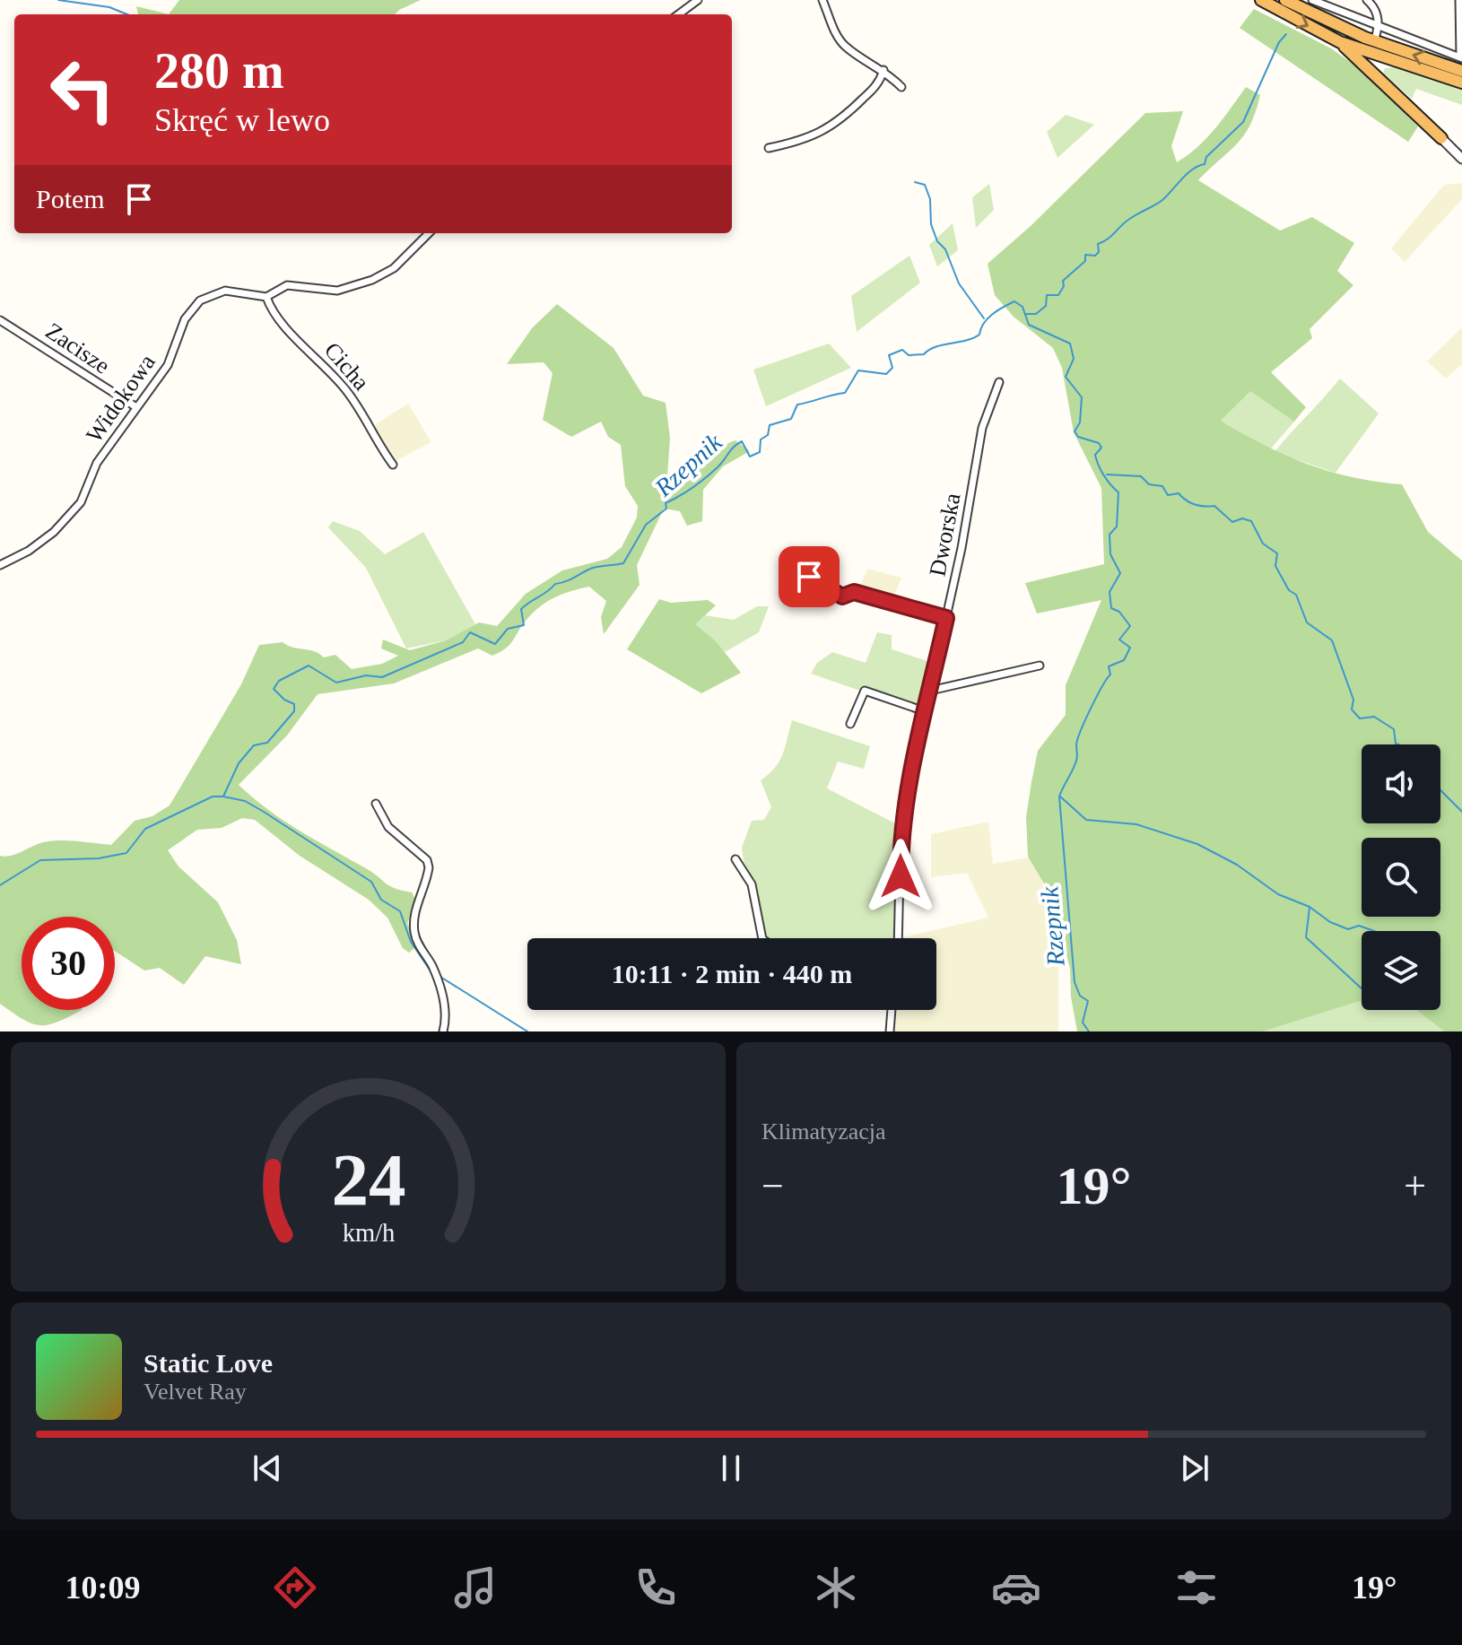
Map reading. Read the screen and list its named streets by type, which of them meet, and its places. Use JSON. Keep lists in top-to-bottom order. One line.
{"streets":{"street":["Zacisze","Cicha","Widokowa","Dworska"]},"crossings":[["Zacisze","Widokowa"],["Cicha","Widokowa"]],"water":["Rzepnik"],"page":{"turn":["280 m","Skręć w lewo"],"then":"Potem","limit":"30","trip":"10:11 · 2 min · 440 m","tile":"Klimatyzacja","heat":["−","19°","+"],"song":["Static Love","Velvet Ray"],"tabs":["10:09","19°"],"gauge":["24","km/h"]}}
